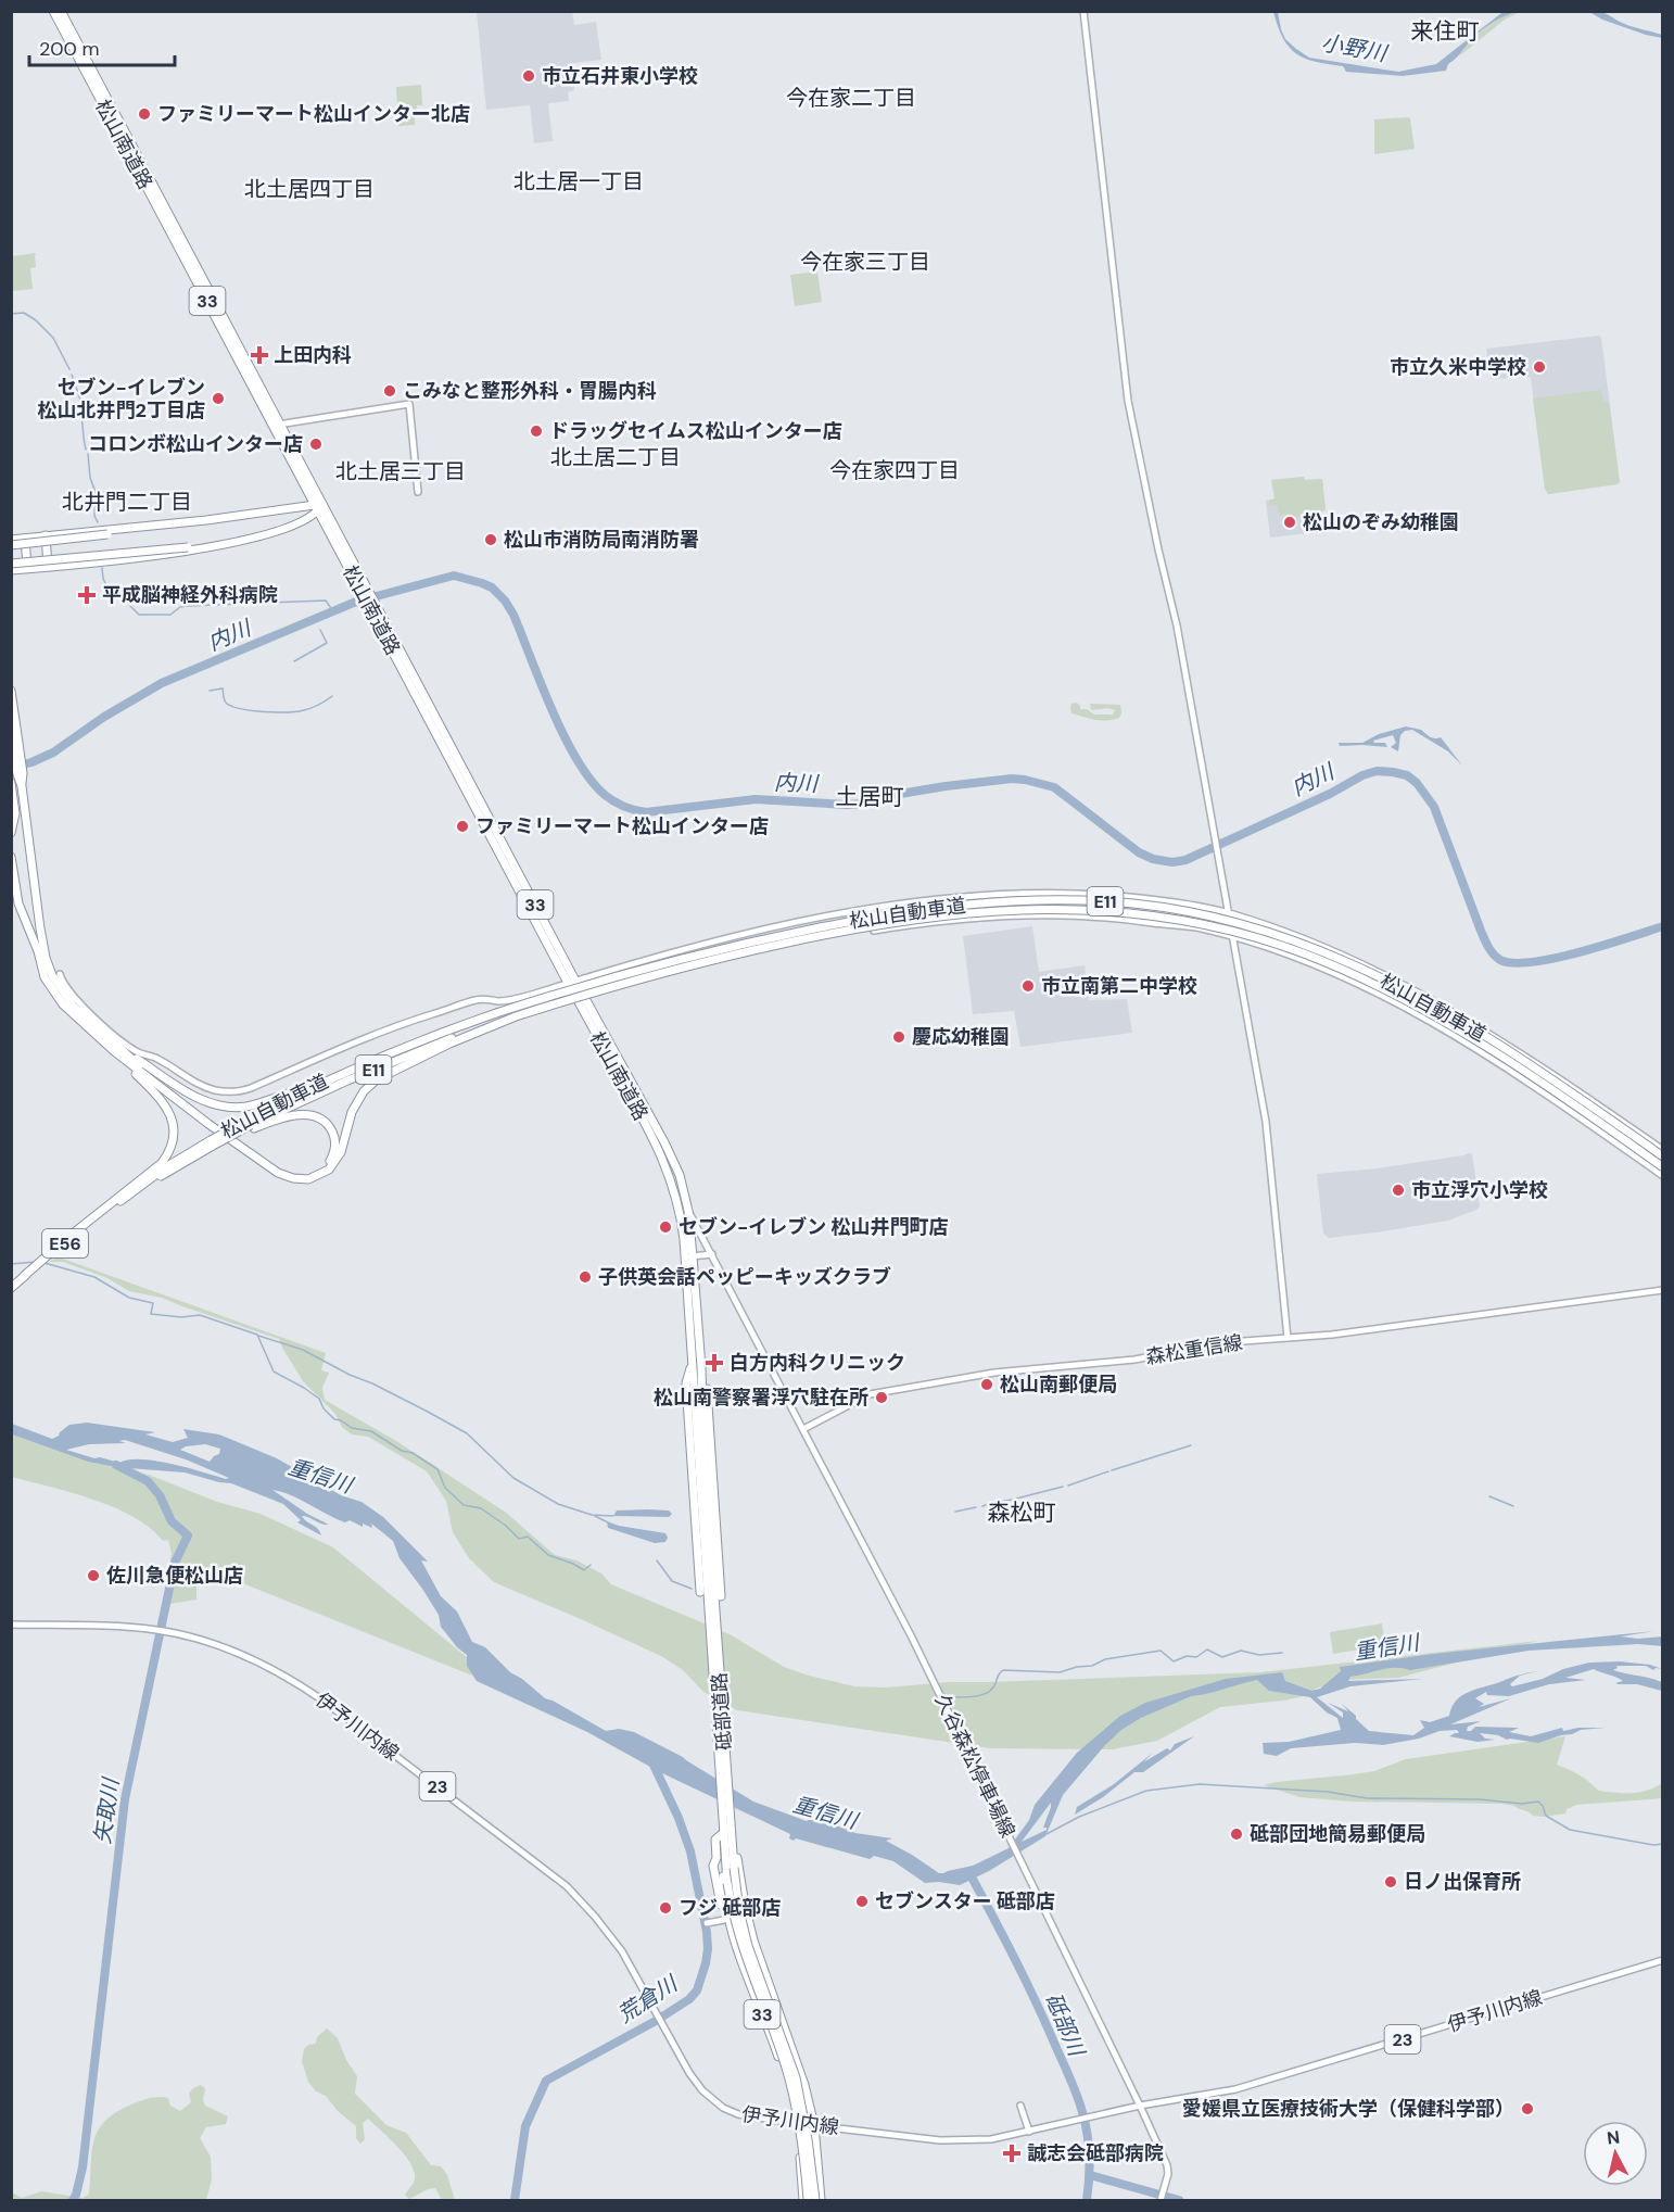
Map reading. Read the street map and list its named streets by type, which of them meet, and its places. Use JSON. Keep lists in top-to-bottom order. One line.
{"streets":{"highway":["松山南道路","33","E11","松山自動車道","E56","砥部道路"],"street":["森松重信線","伊予川内線","久谷森松停車場線","23"]},"crossings":[["松山南道路","砥部道路"],["33","砥部道路"],["33","伊予川内線"],["松山自動車道","E56"],["森松重信線","久谷森松停車場線"],["伊予川内線","久谷森松停車場線"]],"districts":["来住町","今在家二丁目","北土居一丁目","北土居四丁目","今在家三丁目","北土居二丁目","今在家四丁目","北土居三丁目","北井門二丁目","土居町","森松町"],"water":["小野川","内川","重信川","矢取川","荒倉川","砥部川"],"places":{"other":["市立石井東小学校","ファミリーマート松山インター北店","市立久米中学校","こみなと整形外科・胃腸内科","セブン-イレブン 松山北井門2丁目店","ドラッグセイムス松山インター店","コロンボ松山インター店","松山のぞみ幼稚園","松山市消防局南消防署","ファミリーマート松山インター店","市立南第二中学校","慶応幼稚園","市立浮穴小学校","セブン-イレブン 松山井門町店","子供英会話ペッピーキッズクラブ","松山南郵便局","松山南警察署浮穴駐在所","佐川急便松山店","砥部団地簡易郵便局","日ノ出保育所","セブンスター 砥部店","フジ 砥部店","愛媛県立医療技術大学（保健科学部）"],"health":["上田内科","平成脳神経外科病院","白方内科クリニック","誠志会砥部病院"]},"scale_bar":"200 m","north":"top"}
